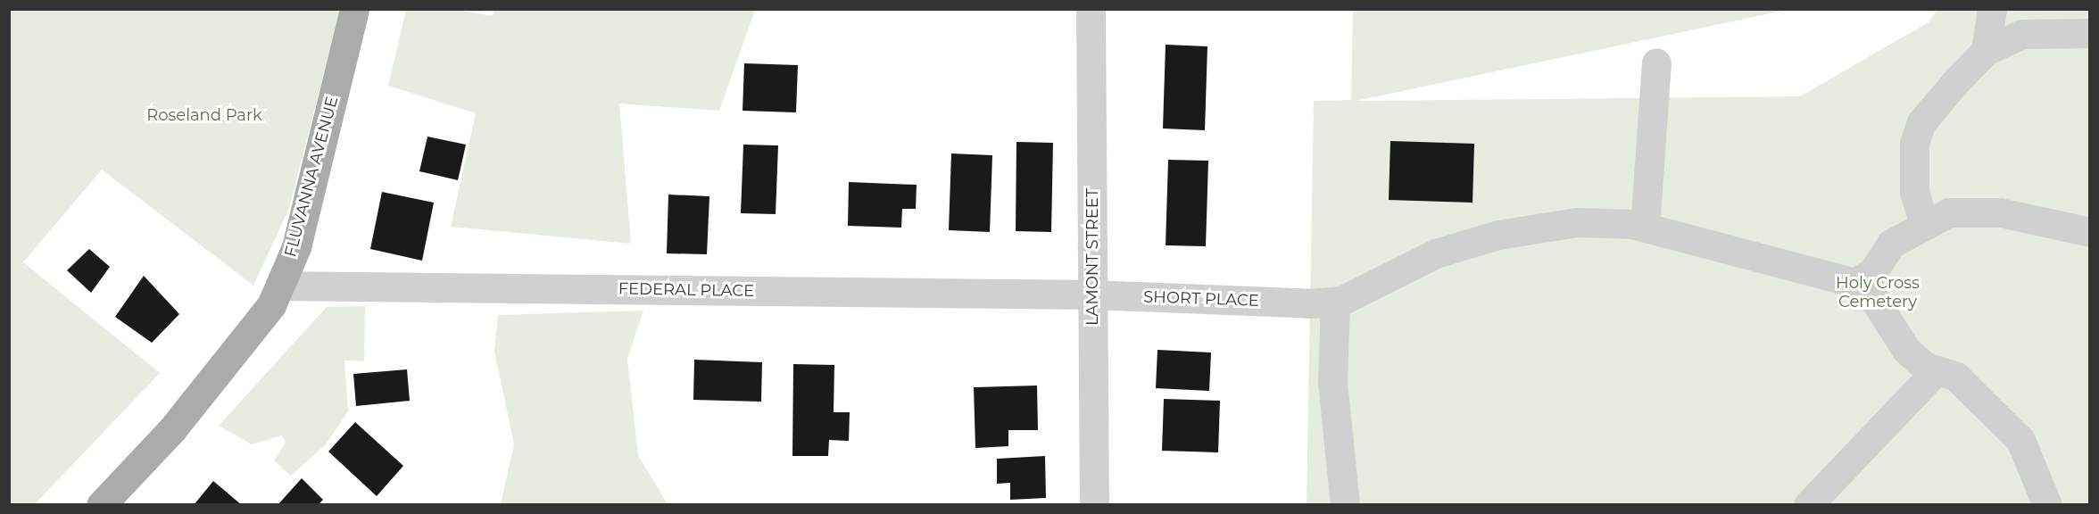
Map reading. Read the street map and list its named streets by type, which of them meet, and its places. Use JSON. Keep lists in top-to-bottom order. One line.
{"streets":{"main road":["FLUVANNA AVENUE"],"street":["LAMONT STREET","FEDERAL PLACE","SHORT PLACE"]},"crossings":[["FLUVANNA AVENUE","FEDERAL PLACE"],["LAMONT STREET","FEDERAL PLACE"],["LAMONT STREET","SHORT PLACE"],["FEDERAL PLACE","SHORT PLACE"]],"parks":["Roseland Park","Holy Cross Cemetery"]}
